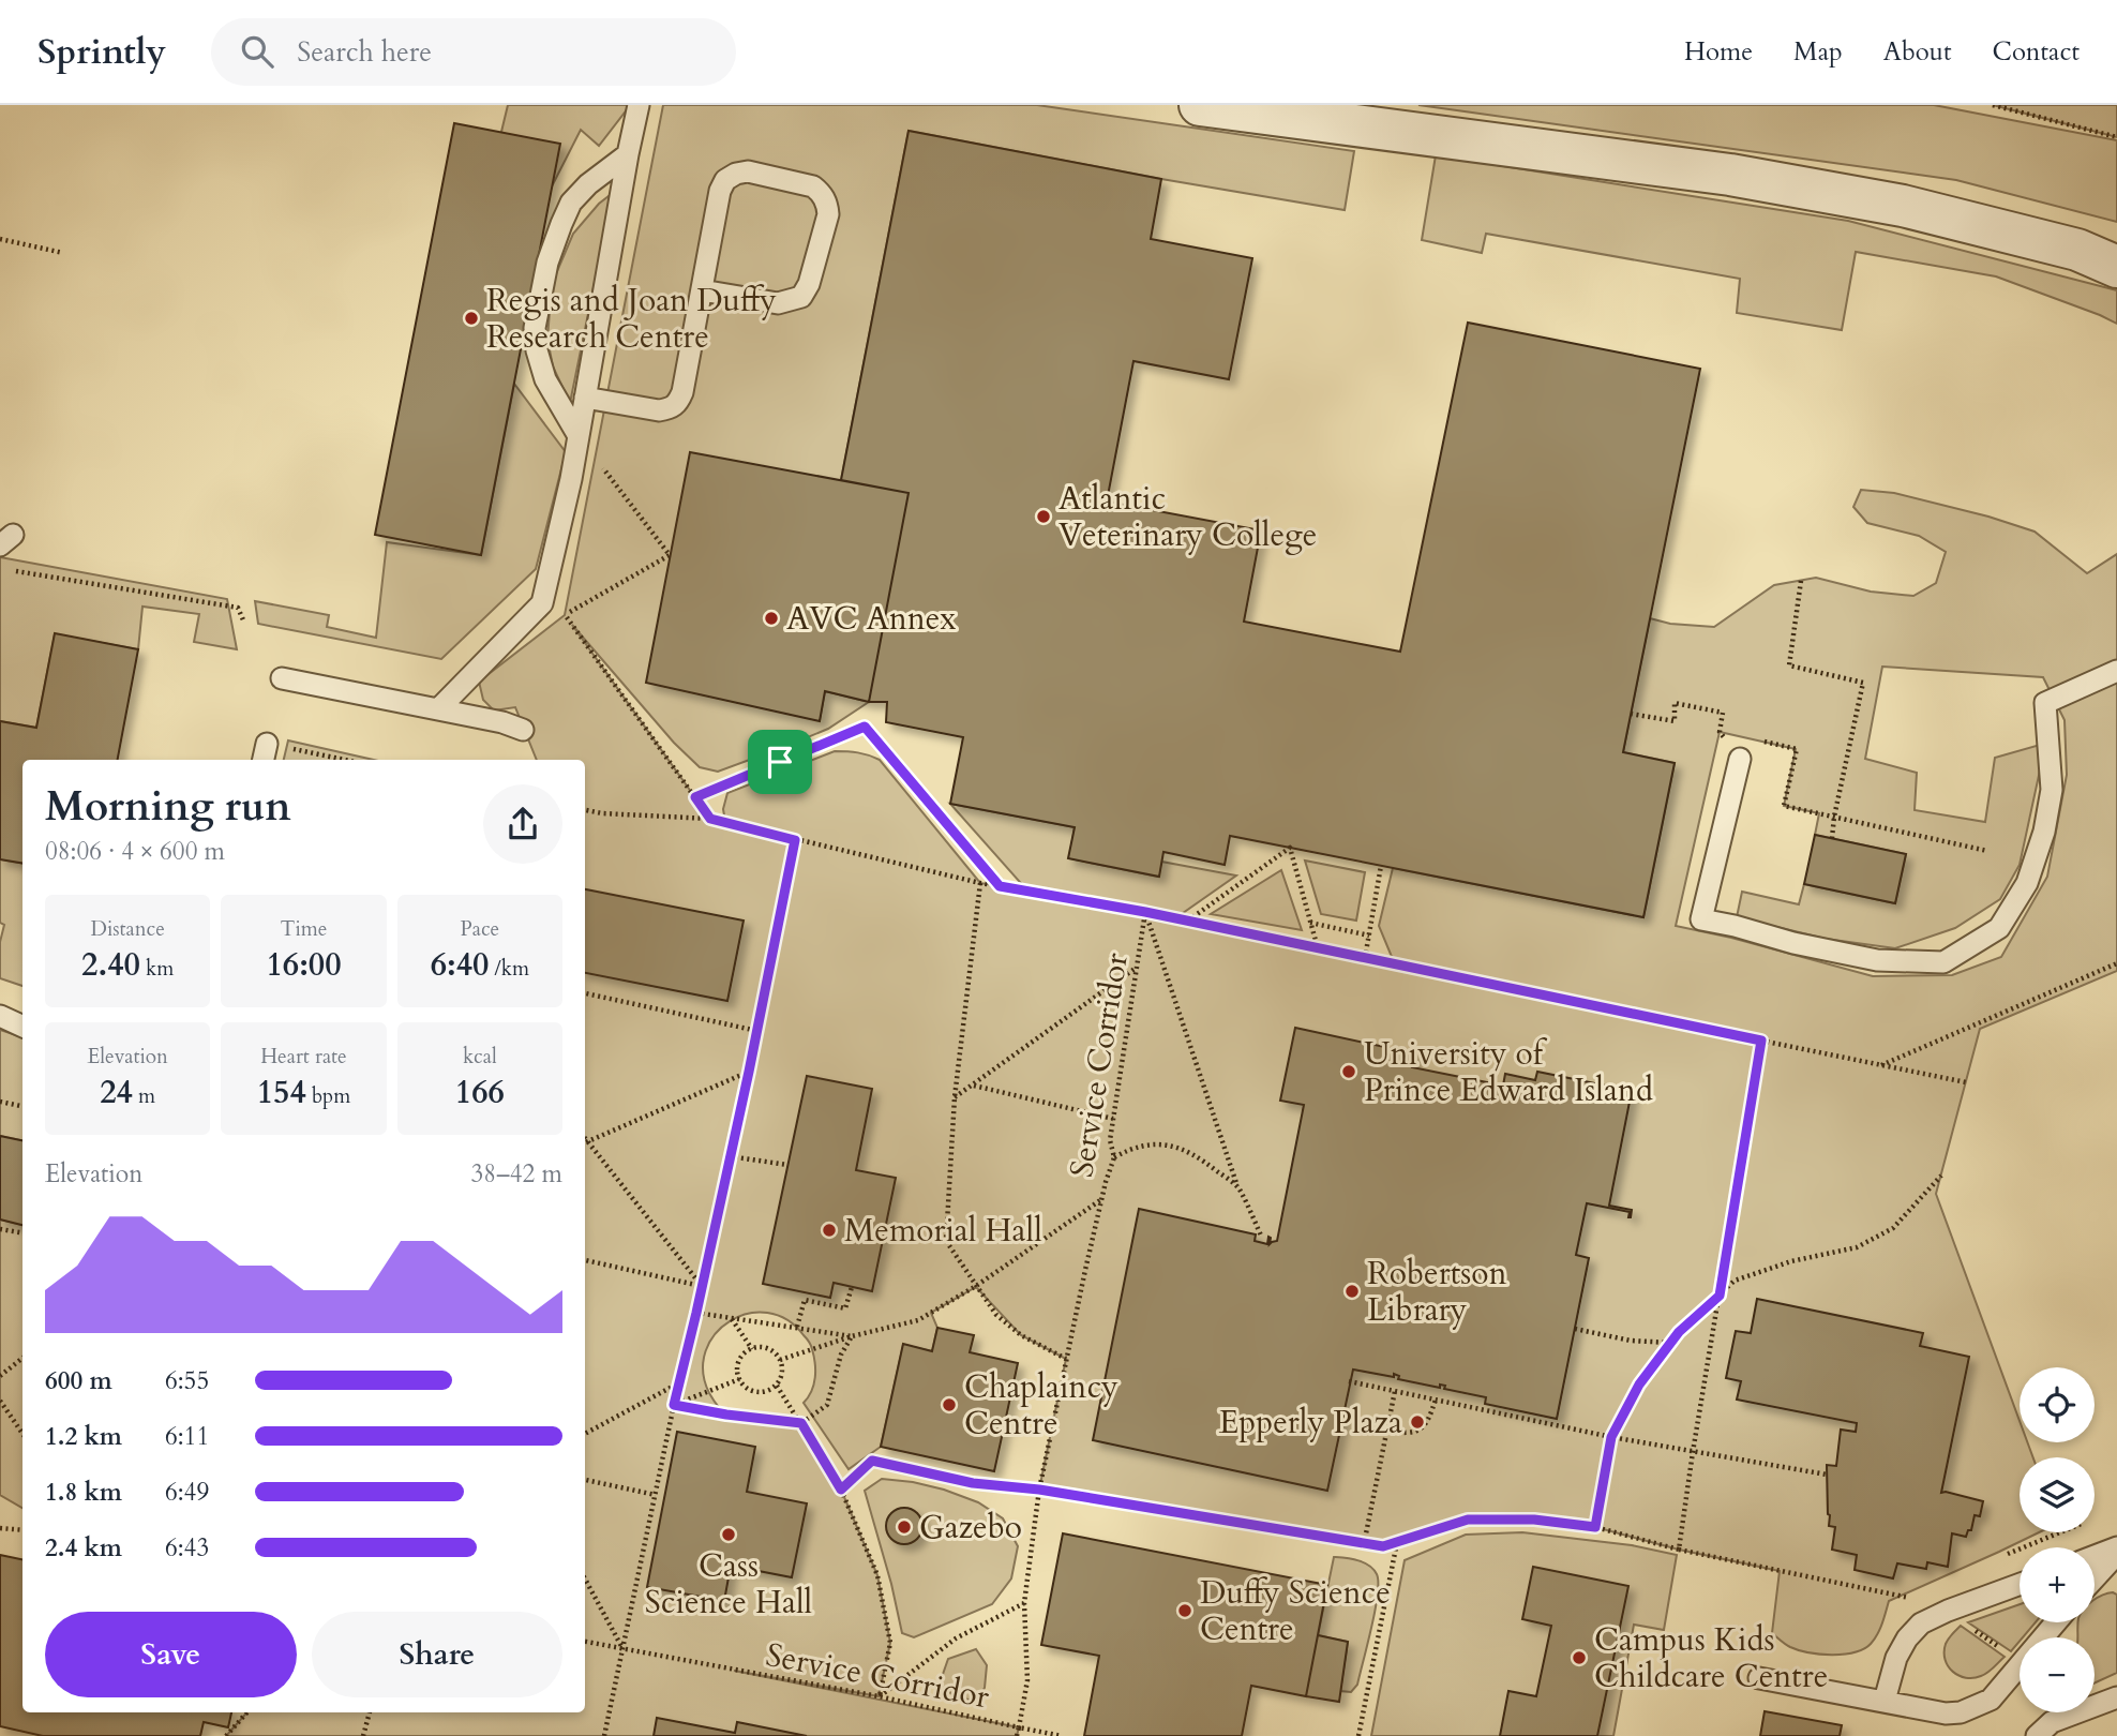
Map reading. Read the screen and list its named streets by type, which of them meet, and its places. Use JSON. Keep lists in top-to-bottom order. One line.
{"streets":{"path":["Service Corridor"]},"places":["Regis and Joan Duffy Research Centre","Atlantic Veterinary College","AVC Annex","University of Prince Edward Island","Memorial Hall","Robertson Library","Chaplaincy Centre","Epperly Plaza","Gazebo","Cass Science Hall","Duffy Science Centre","Campus Kids Childcare Centre"],"page":{"header":"Sprintly","search":"Search here","nav":["Home","Map","About","Contact"],"heading":["Morning run","08:06 · 4 × 600 m"],"stats":[["Distance","2.40 km"],["Time","16:00"],["Pace","6:40 /km"],["Elevation","24 m"],["Heart rate","154 bpm"],["kcal","166"]],"chart":["Elevation","38–42 m"],"list":[{"name":"600 m","note":"6:55"},{"name":"1.2 km","note":"6:11"},{"name":"1.8 km","note":"6:49"},{"name":"2.4 km","note":"6:43"}],"map_buttons":["+","−"],"buttons":["Save","Share"]}}
